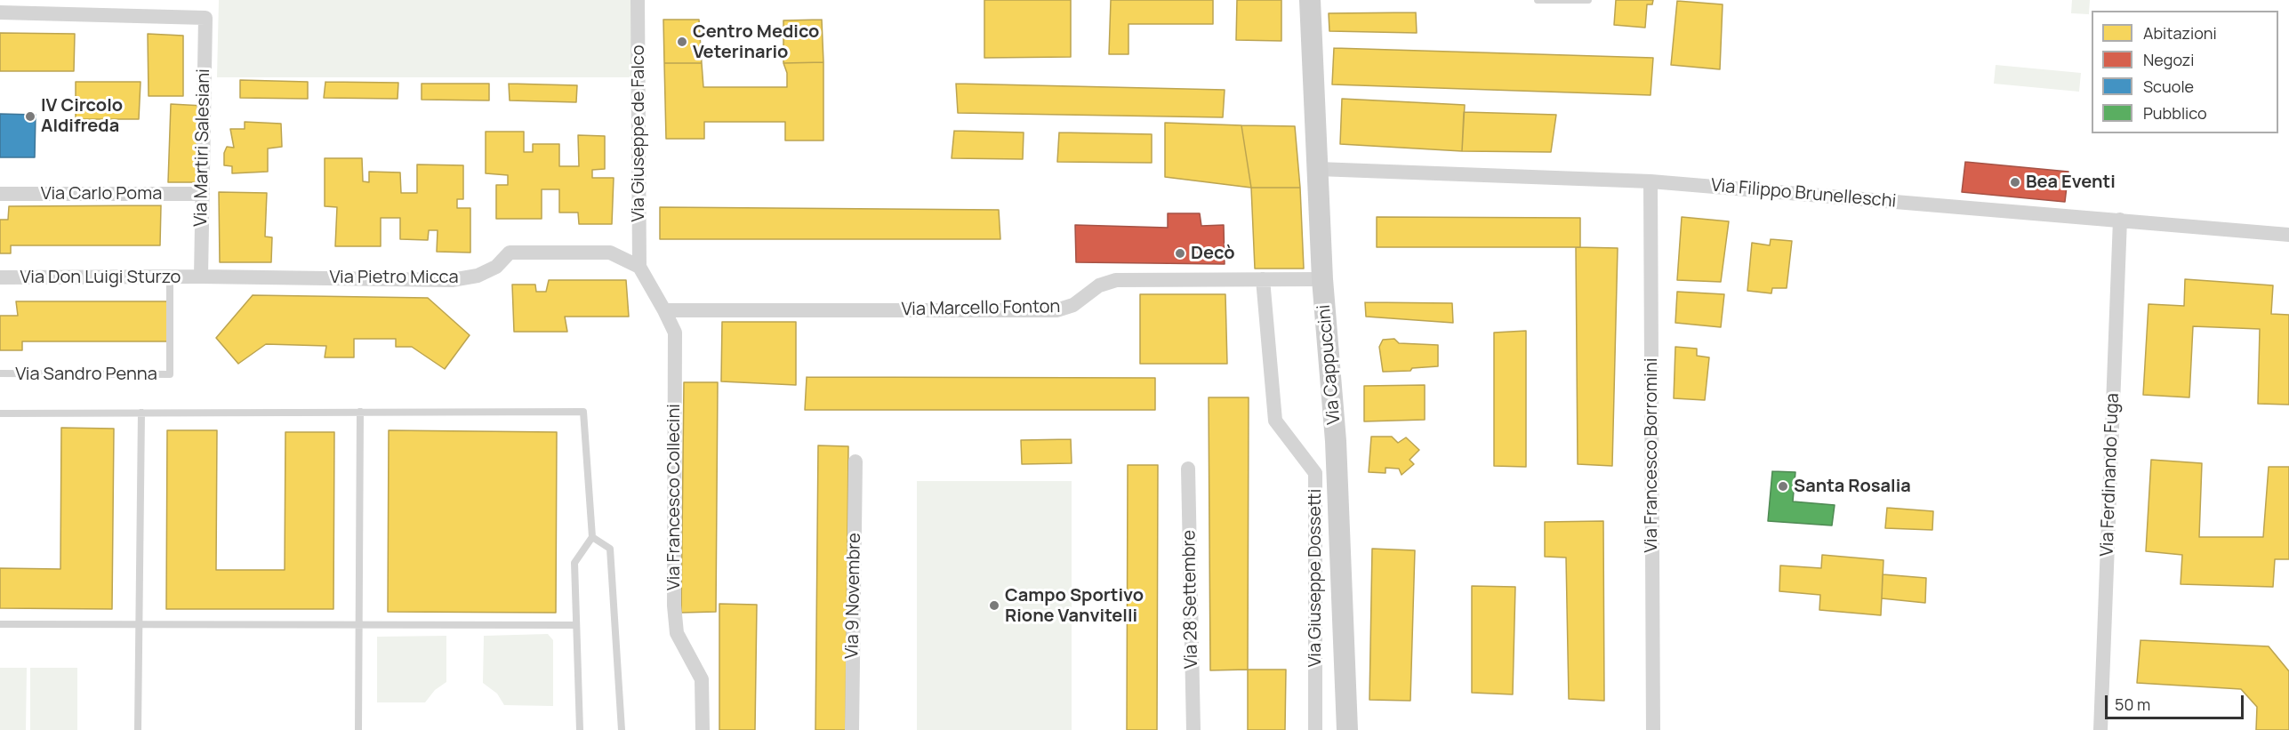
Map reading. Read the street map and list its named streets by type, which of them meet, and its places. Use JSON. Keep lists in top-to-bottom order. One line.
{"streets":{"street":["Via Giuseppe de Falco","Via Martiri Salesiani","Via Carlo Poma","Via Filippo Brunelleschi","Via Don Luigi Sturzo","Via Pietro Micca","Via Marcello Fonton","Via Cappuccini","Via Francesco Borromini","Via Ferdinando Fuga","Via Francesco Collecini","Via Giuseppe Dossetti","Via 9 Novembre","Via 28 Settembre"],"lane":["Via Sandro Penna"]},"crossings":[["Via Giuseppe de Falco","Via Pietro Micca"],["Via Giuseppe de Falco","Via Francesco Collecini"],["Via Martiri Salesiani","Via Carlo Poma"],["Via Martiri Salesiani","Via Don Luigi Sturzo"],["Via Martiri Salesiani","Via Pietro Micca"],["Via Filippo Brunelleschi","Via Cappuccini"],["Via Filippo Brunelleschi","Via Francesco Borromini"],["Via Filippo Brunelleschi","Via Ferdinando Fuga"],["Via Don Luigi Sturzo","Via Pietro Micca"],["Via Don Luigi Sturzo","Via Sandro Penna"],["Via Pietro Micca","Via Francesco Collecini"],["Via Marcello Fonton","Via Cappuccini"],["Via Marcello Fonton","Via Francesco Collecini"],["Via Marcello Fonton","Via Giuseppe Dossetti"]],"places":["Centro Medico Veterinario","IV Circolo Aldifreda","Bea Eventi","Decò","Santa Rosalia","Campo Sportivo Rione Vanvitelli"],"legend":["Abitazioni","Negozi","Scuole","Pubblico"],"scale_bar":"50 m"}
